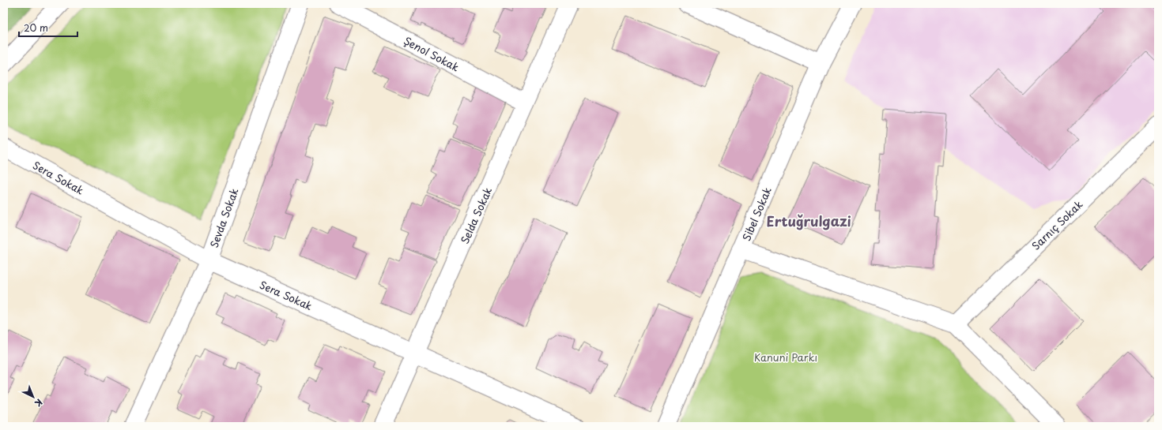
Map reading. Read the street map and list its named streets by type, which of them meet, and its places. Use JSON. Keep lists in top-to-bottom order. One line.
{"streets":{"street":["Şenol Sokak","Sera Sokak","Sibel Sokak","Selda Sokak","Sevda Sokak","Sarnıç Sokak"]},"crossings":[["Şenol Sokak","Selda Sokak"],["Sera Sokak","Selda Sokak"],["Sera Sokak","Sevda Sokak"]],"districts":["Ertuğrulgazi"],"parks":["Kanuni Parkı"],"scale_bar":"20 m","north":"bottom right"}
